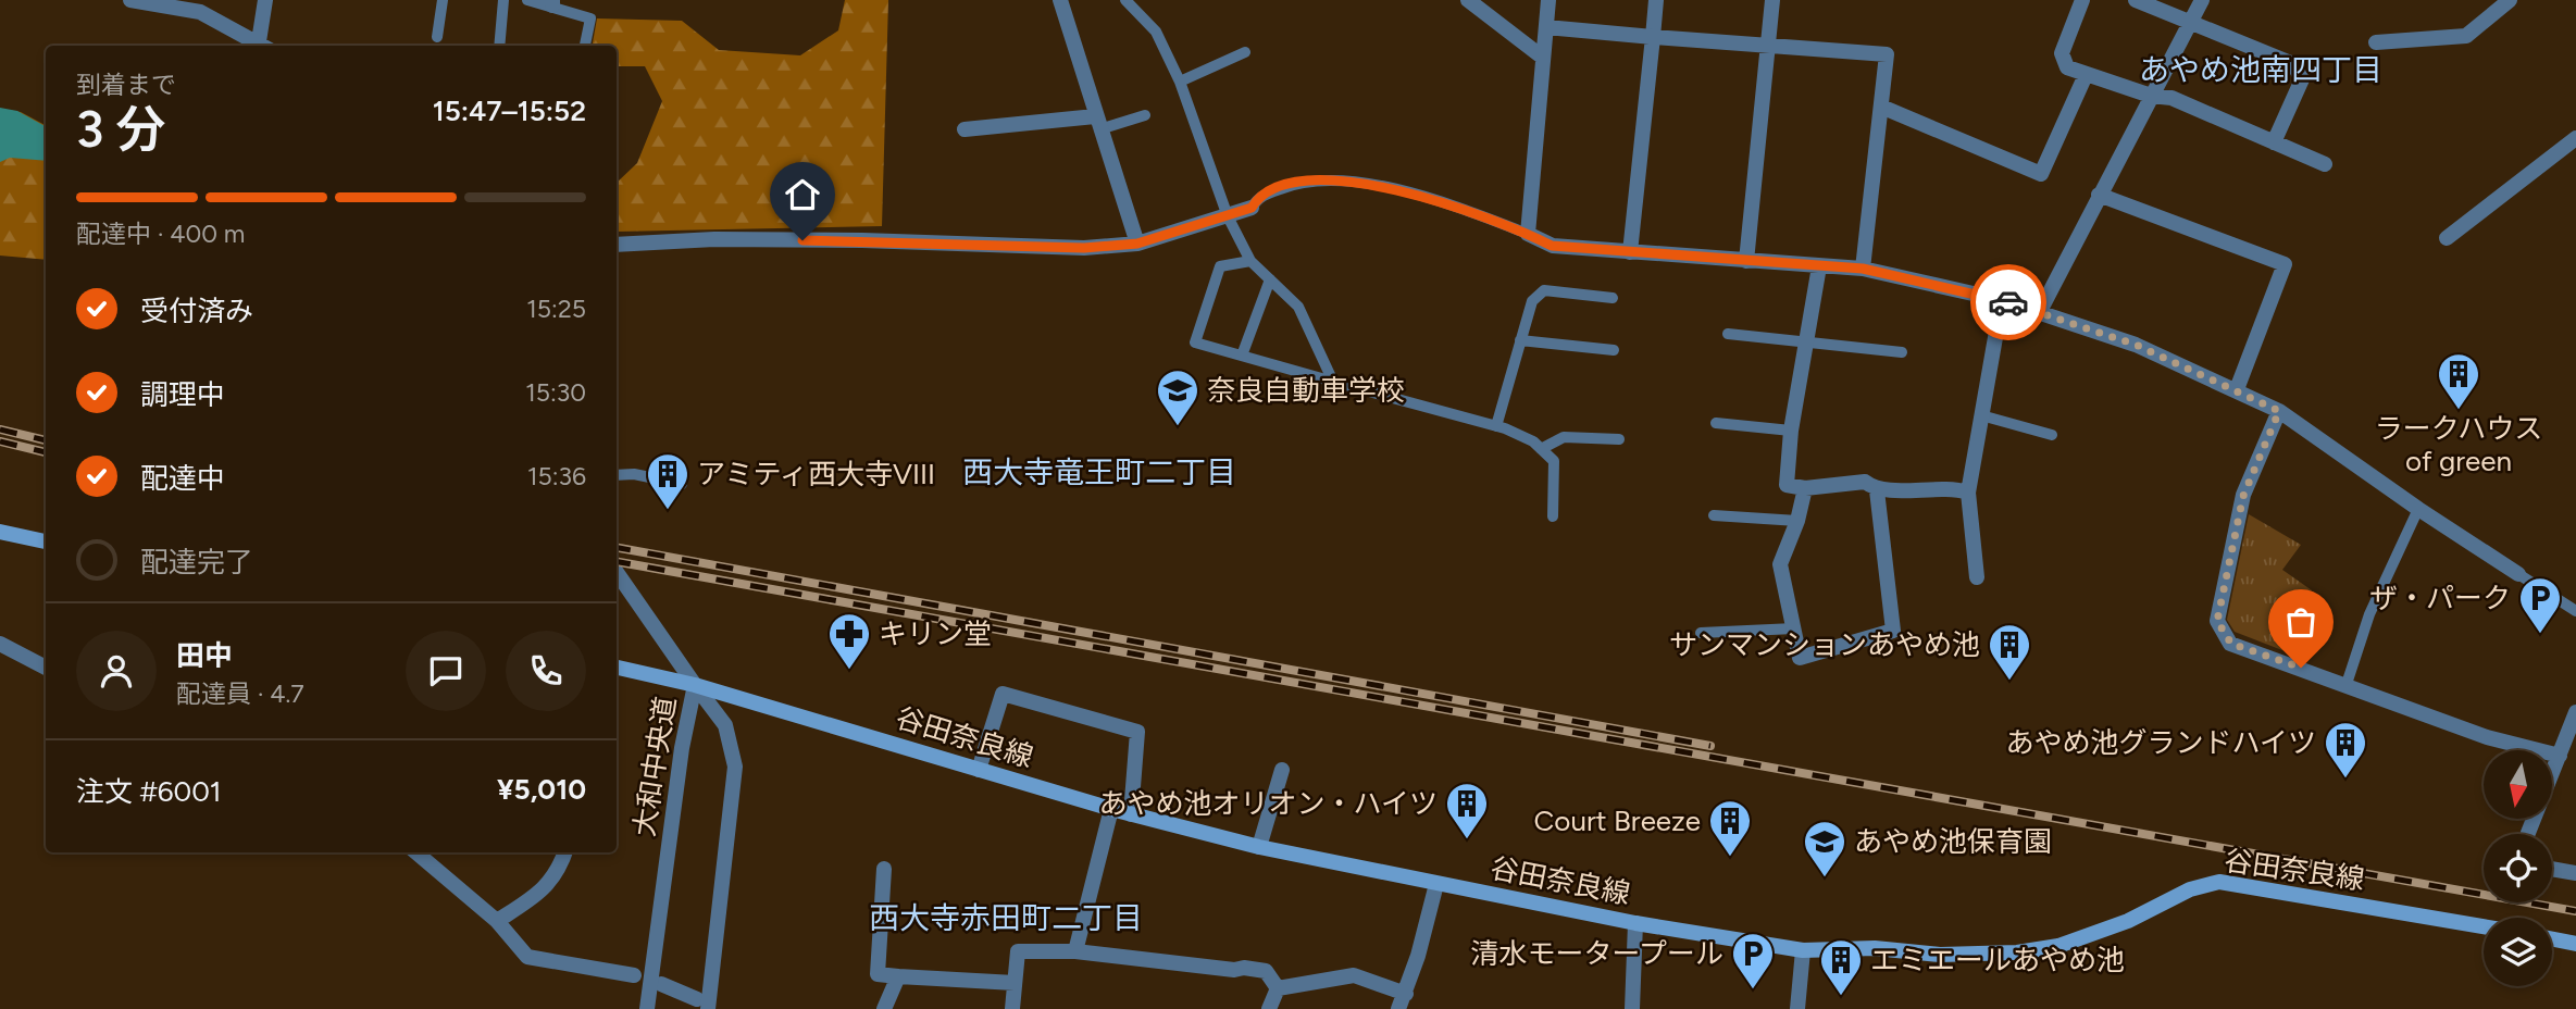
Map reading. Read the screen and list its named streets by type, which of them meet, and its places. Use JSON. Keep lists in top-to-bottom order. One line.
{"streets":{"main road":["谷田奈良線"],"street":["大和中央道"]},"crossings":[["谷田奈良線","大和中央道"]],"districts":["あやめ池南四丁目","西大寺竜王町二丁目","西大寺赤田町二丁目"],"places":{"building":["ラークハウス of green","アミティ西大寺VIII","サンマンションあやめ池","あやめ池グランドハイツ","あやめ池オリオン・ハイツ","Court Breeze","エミエールあやめ池"],"school or university":["奈良自動車学校","あやめ池保育園"],"parking":["ザ・パーク","清水モータープール"],"pharmacy":["キリン堂"]},"north":"bottom","page":{"heading":["3 分","到着まで","15:47–15:52"],"panel":["田中","配達員 · 4.7","注文 #6001","¥5,010"],"bar":"配達中 · 400 m","list":[["受付済み","15:25"],["調理中","15:30"],["配達中","15:36"],"配達完了"]}}
